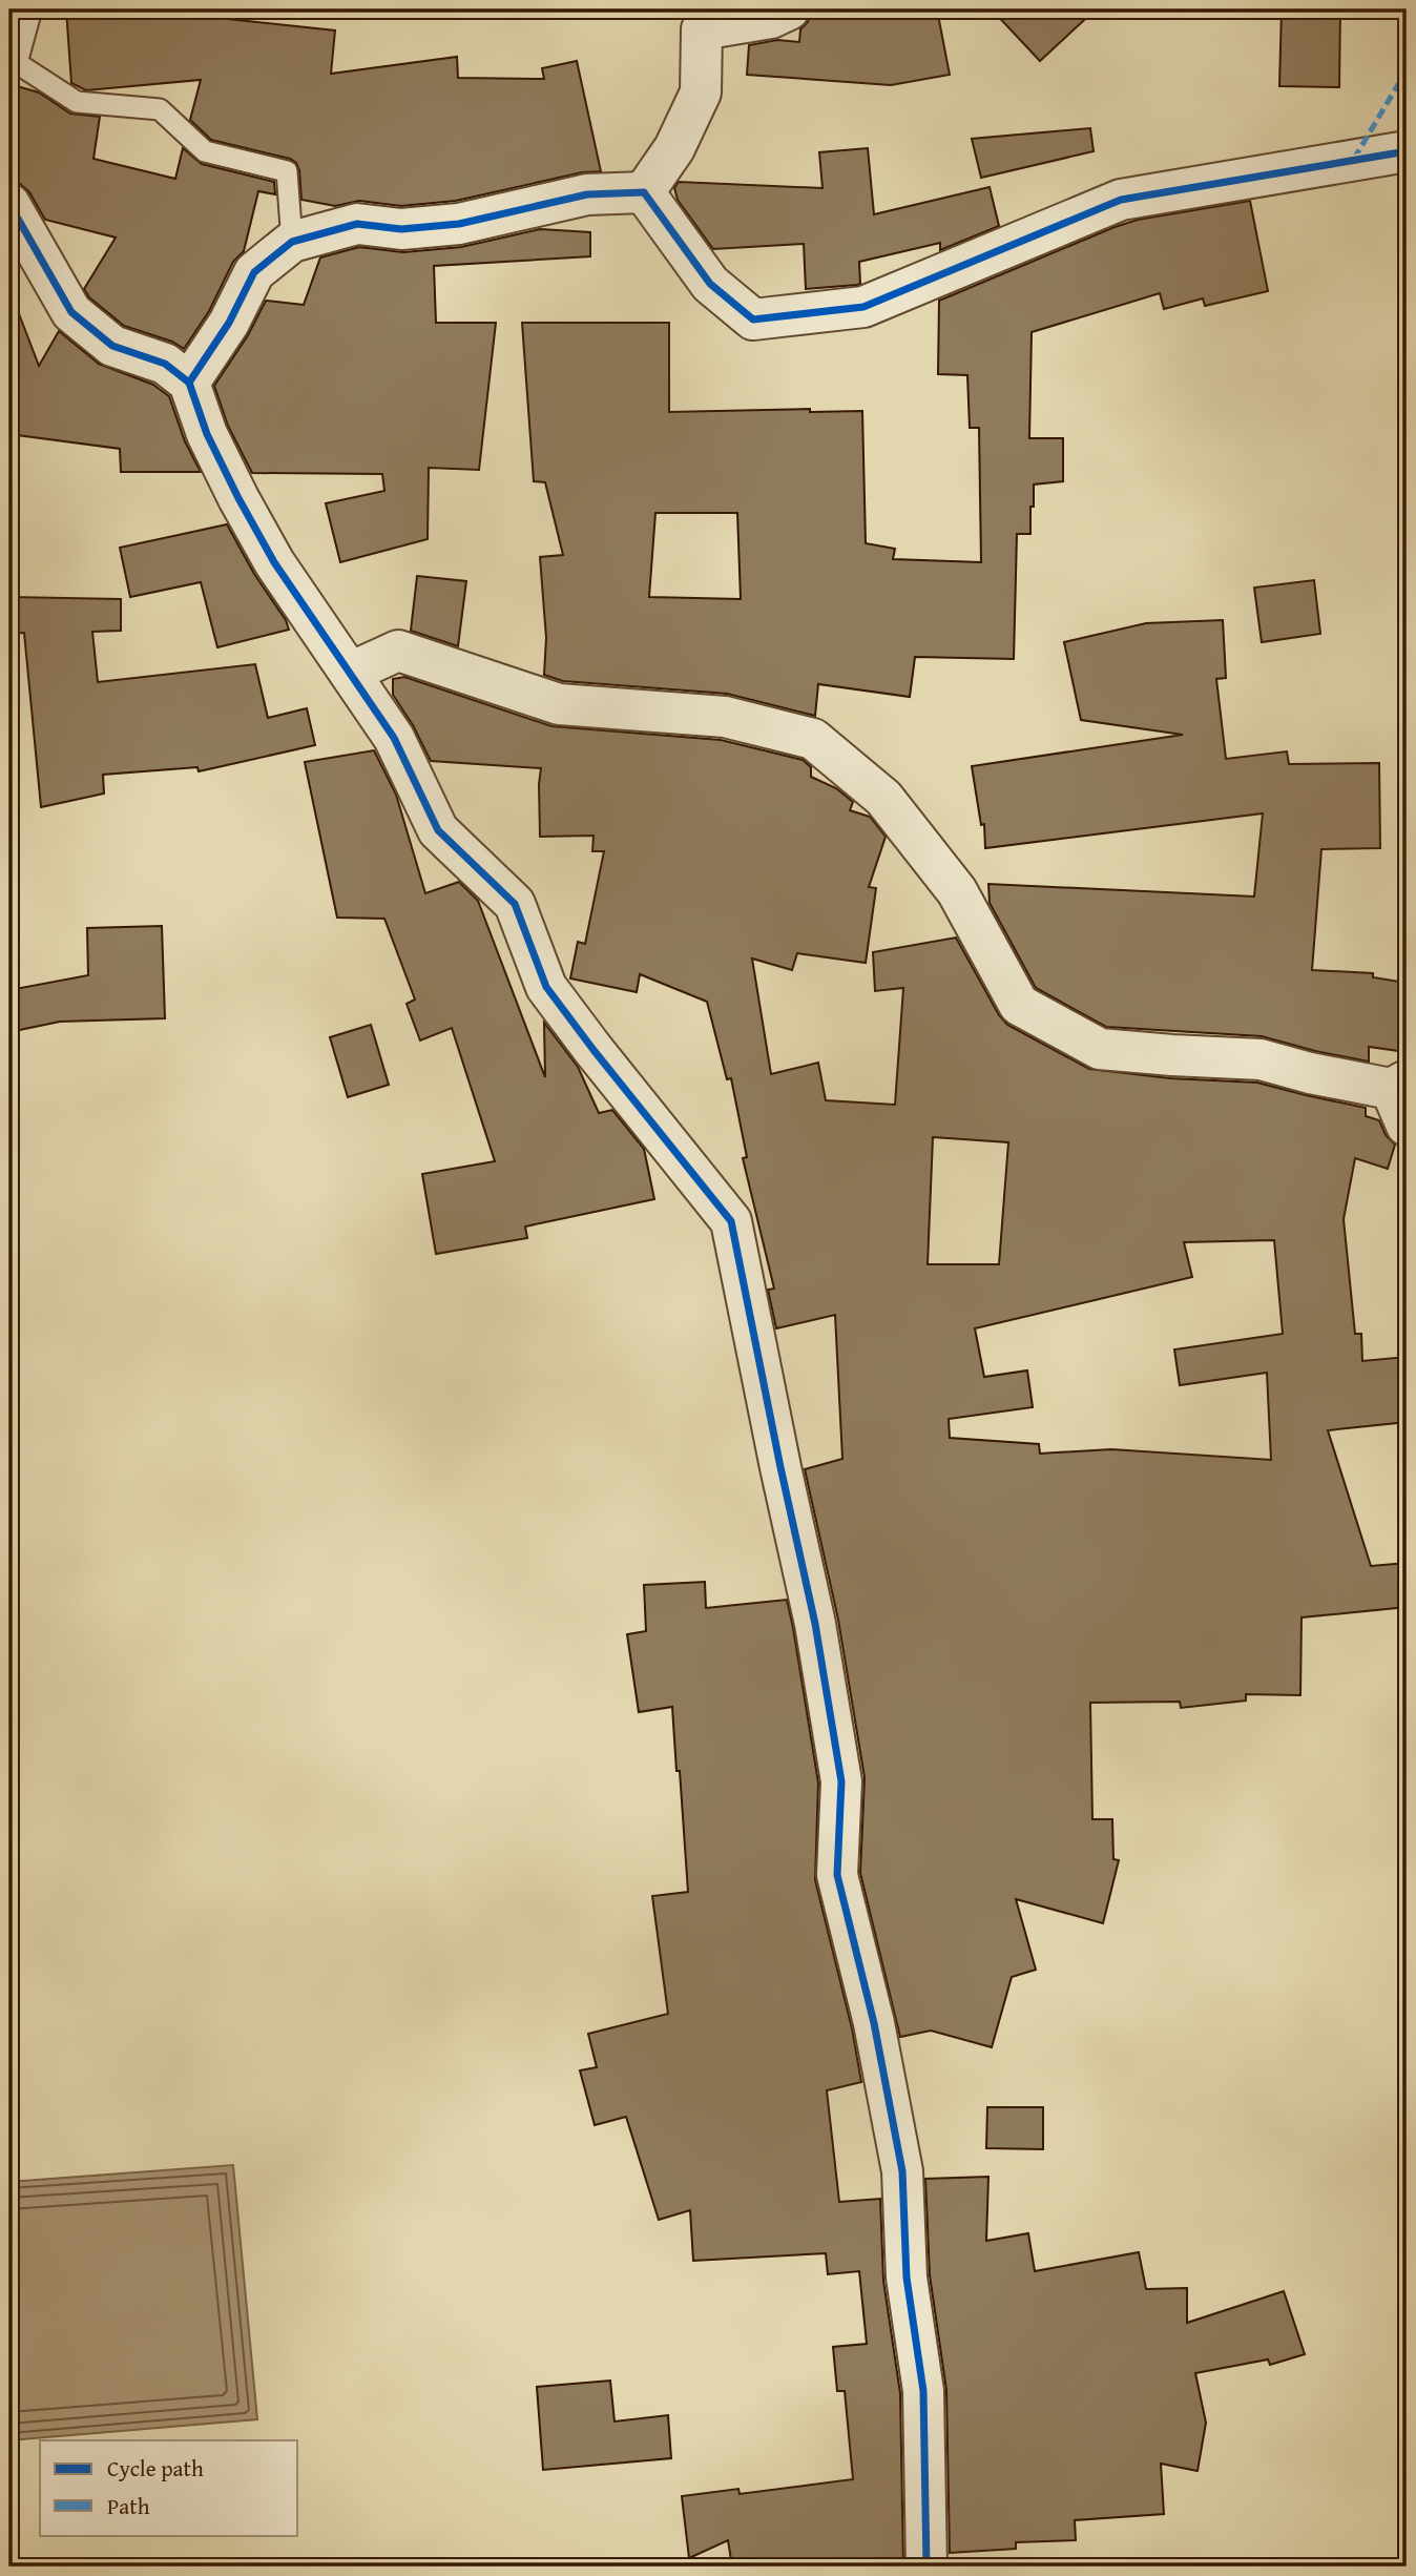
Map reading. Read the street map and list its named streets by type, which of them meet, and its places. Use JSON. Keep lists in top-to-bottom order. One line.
{"legend":["Cycle path","Path"]}
